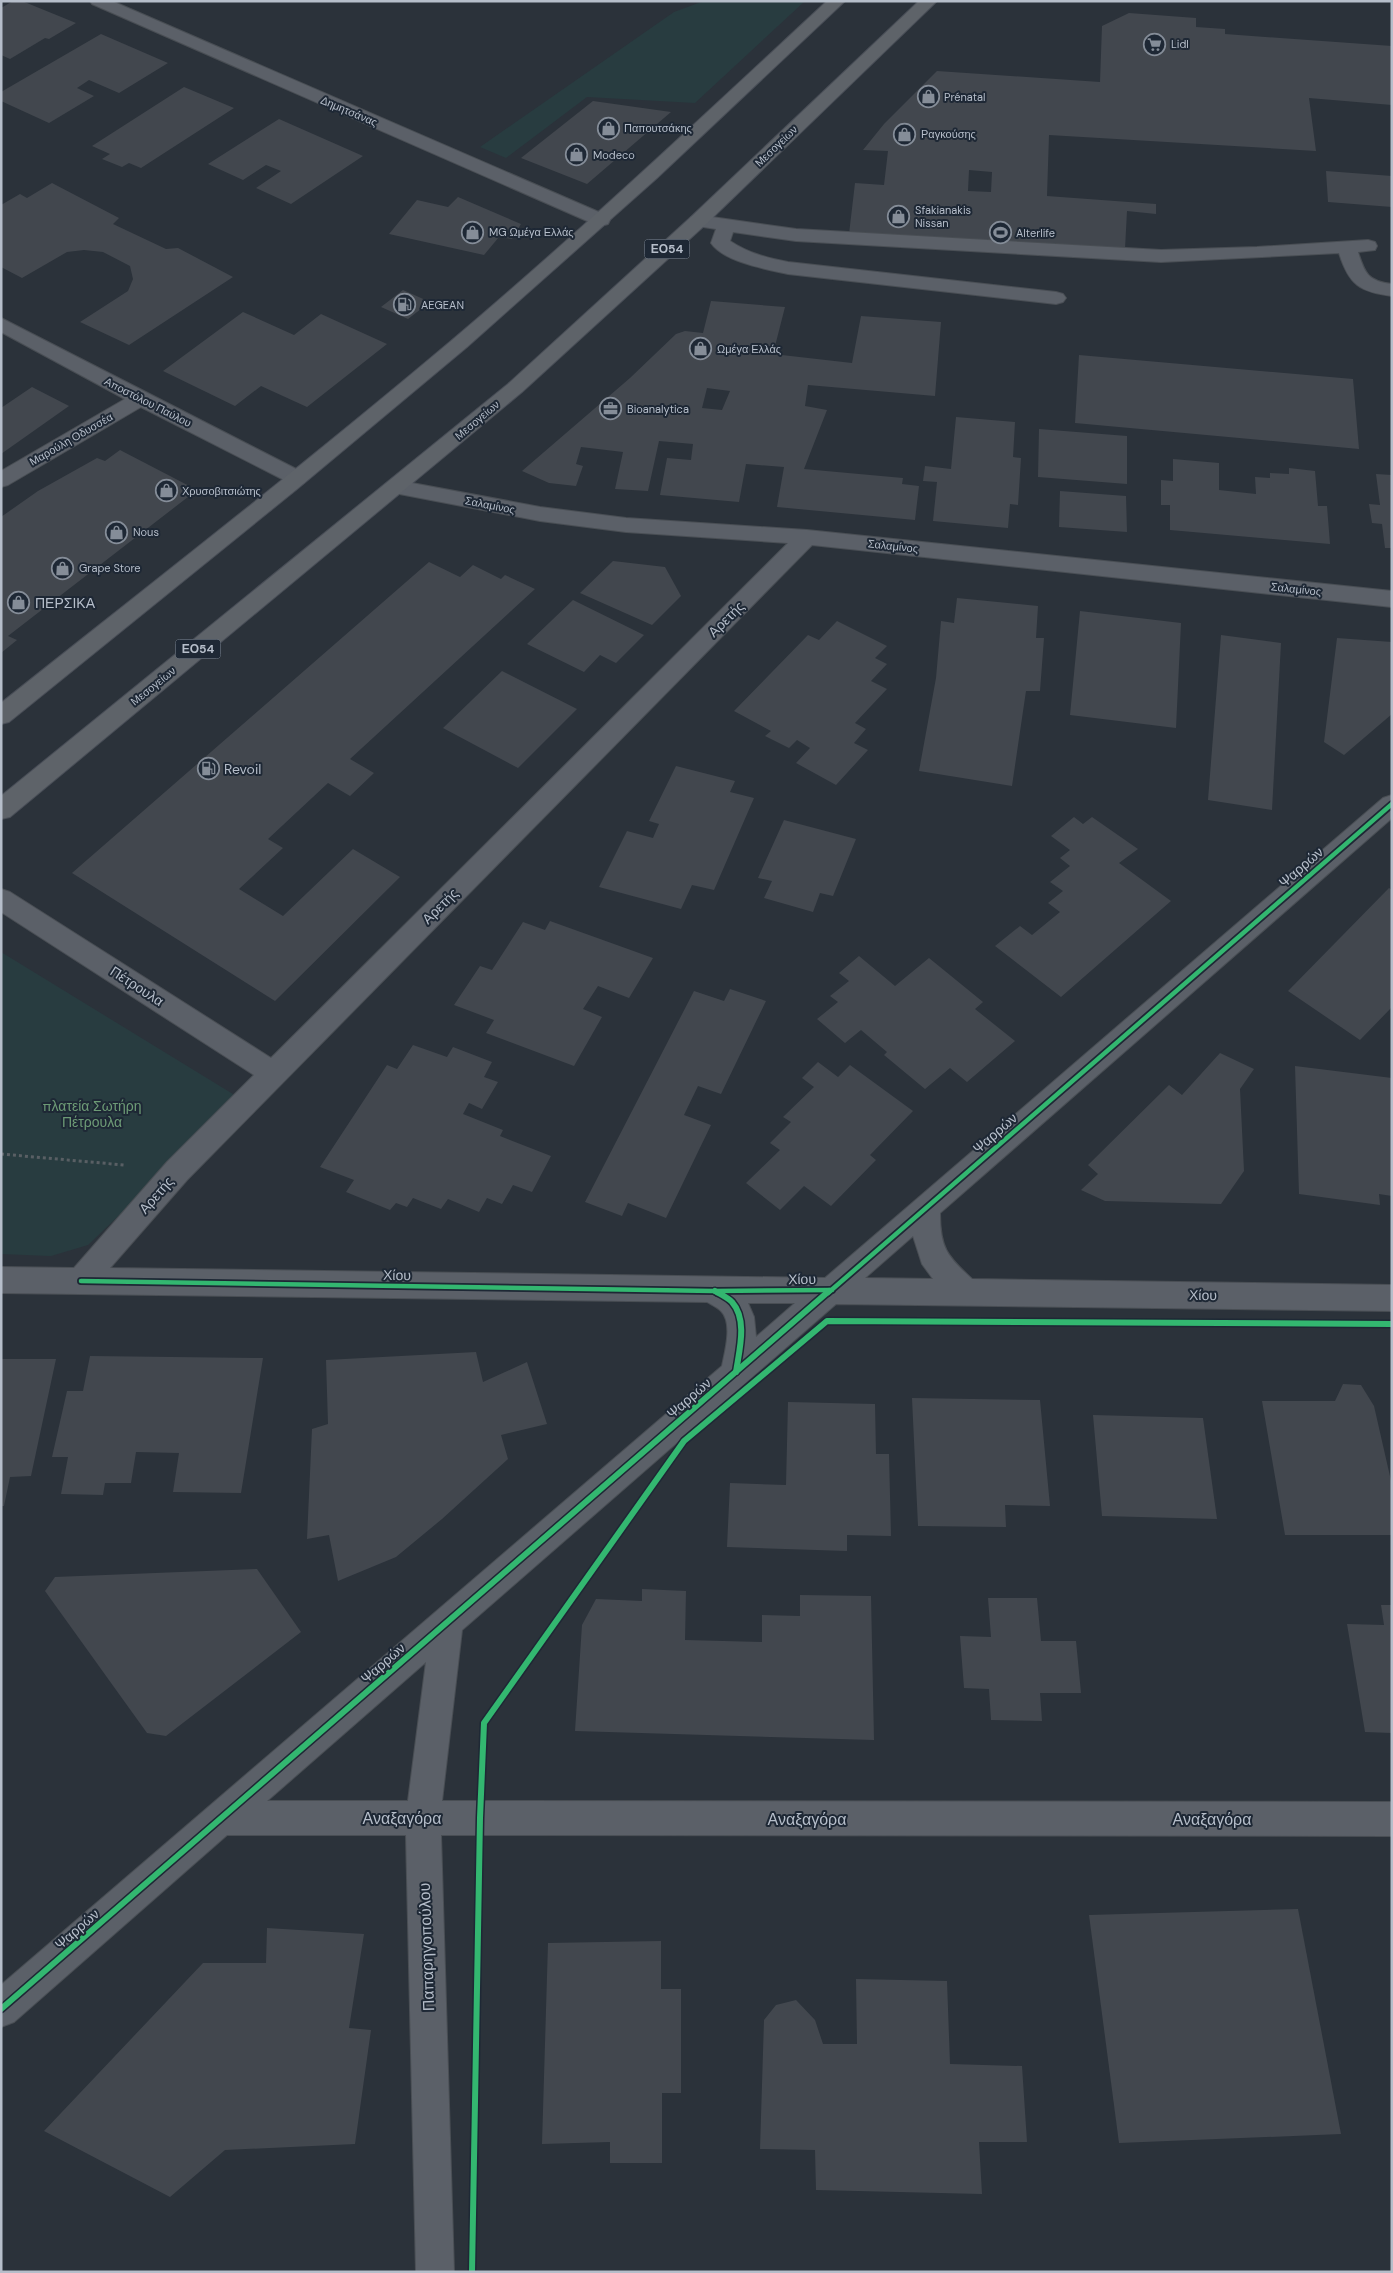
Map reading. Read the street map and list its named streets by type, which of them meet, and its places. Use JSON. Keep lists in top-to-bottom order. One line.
{"streets":{"main road":["Μεσογείων","ΕΟ54"],"street":["Δημητσάνας","Αποστόλου Παύλου","Μαρούλη Οδυσσέα","Σαλαμίνος","Αρετής","Ψαρρών","Πέτρουλα","Χίου","Αναξαγόρα","Παπαρηγοπούλου"]},"crossings":[["Μεσογείων","Σαλαμίνος"],["Αποστόλου Παύλου","Μαρούλη Οδυσσέα"],["Σαλαμίνος","Αρετής"],["Αρετής","Πέτρουλα"],["Αρετής","Χίου"],["Ψαρρών","Χίου"],["Ψαρρών","Αναξαγόρα"],["Ψαρρών","Παπαρηγοπούλου"],["Αναξαγόρα","Παπαρηγοπούλου"]],"parks":["πλατεία Σωτήρη Πέτρουλα"],"places":{"supermarket":["Lidl"],"shop":["Prénatal","Παπουτσάκης","Ραγκούσης","Modeco","Sfakianakis Nissan","MG Ωμέγα Ελλάς","Ωμέγα Ελλάς","Χρυσοβιτσιώτης","Nous","Grape Store","ΠΕΡΣΙΚΑ"],"sports":["Alterlife"],"fuel station":["AEGEAN","Revoil"],"office":["Bioanalytica"]}}
